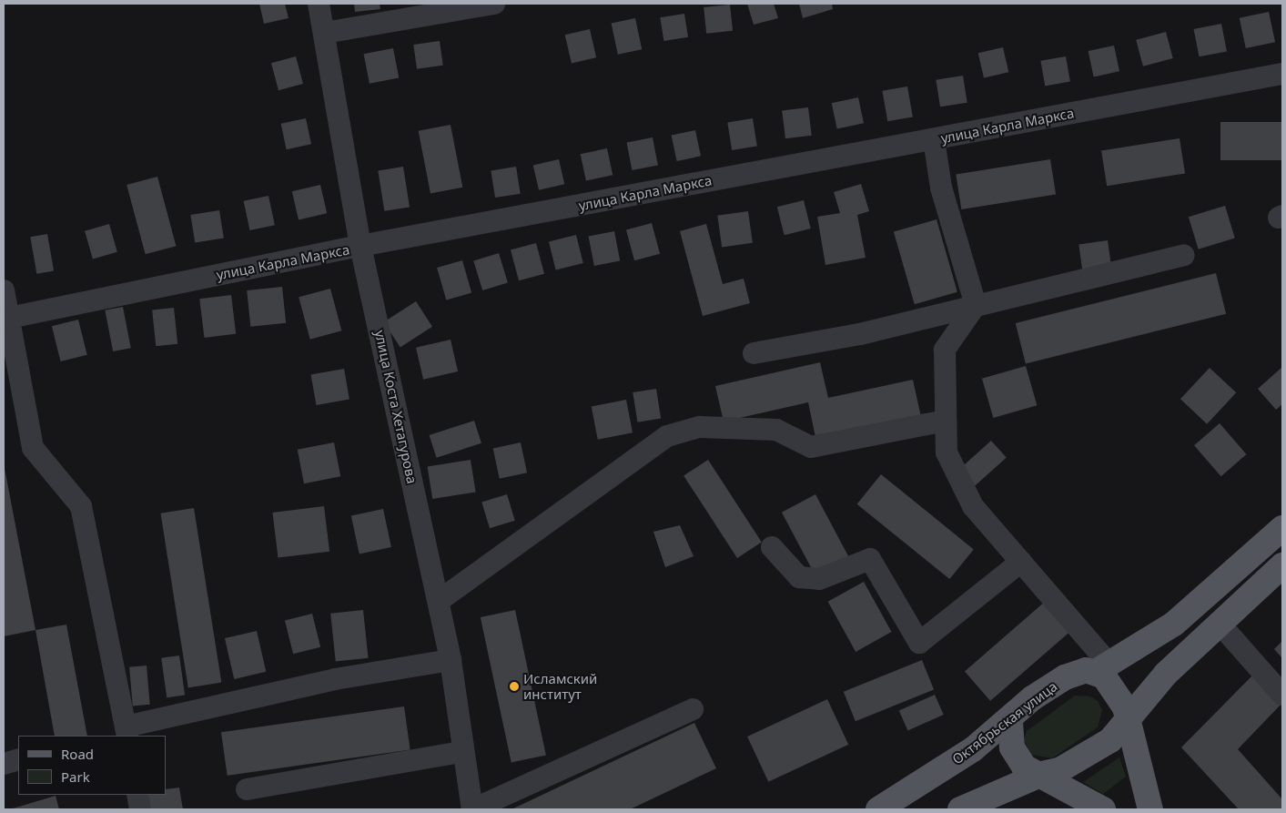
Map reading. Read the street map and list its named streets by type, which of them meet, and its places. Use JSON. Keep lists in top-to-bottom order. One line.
{"streets":{"main road":["Октябрьская улица"],"street":["улица Карла Маркса","улица Коста Хетагурова"]},"crossings":[["улица Карла Маркса","улица Коста Хетагурова"]],"places":["Исламский институт"],"legend":["Road","Park"]}
